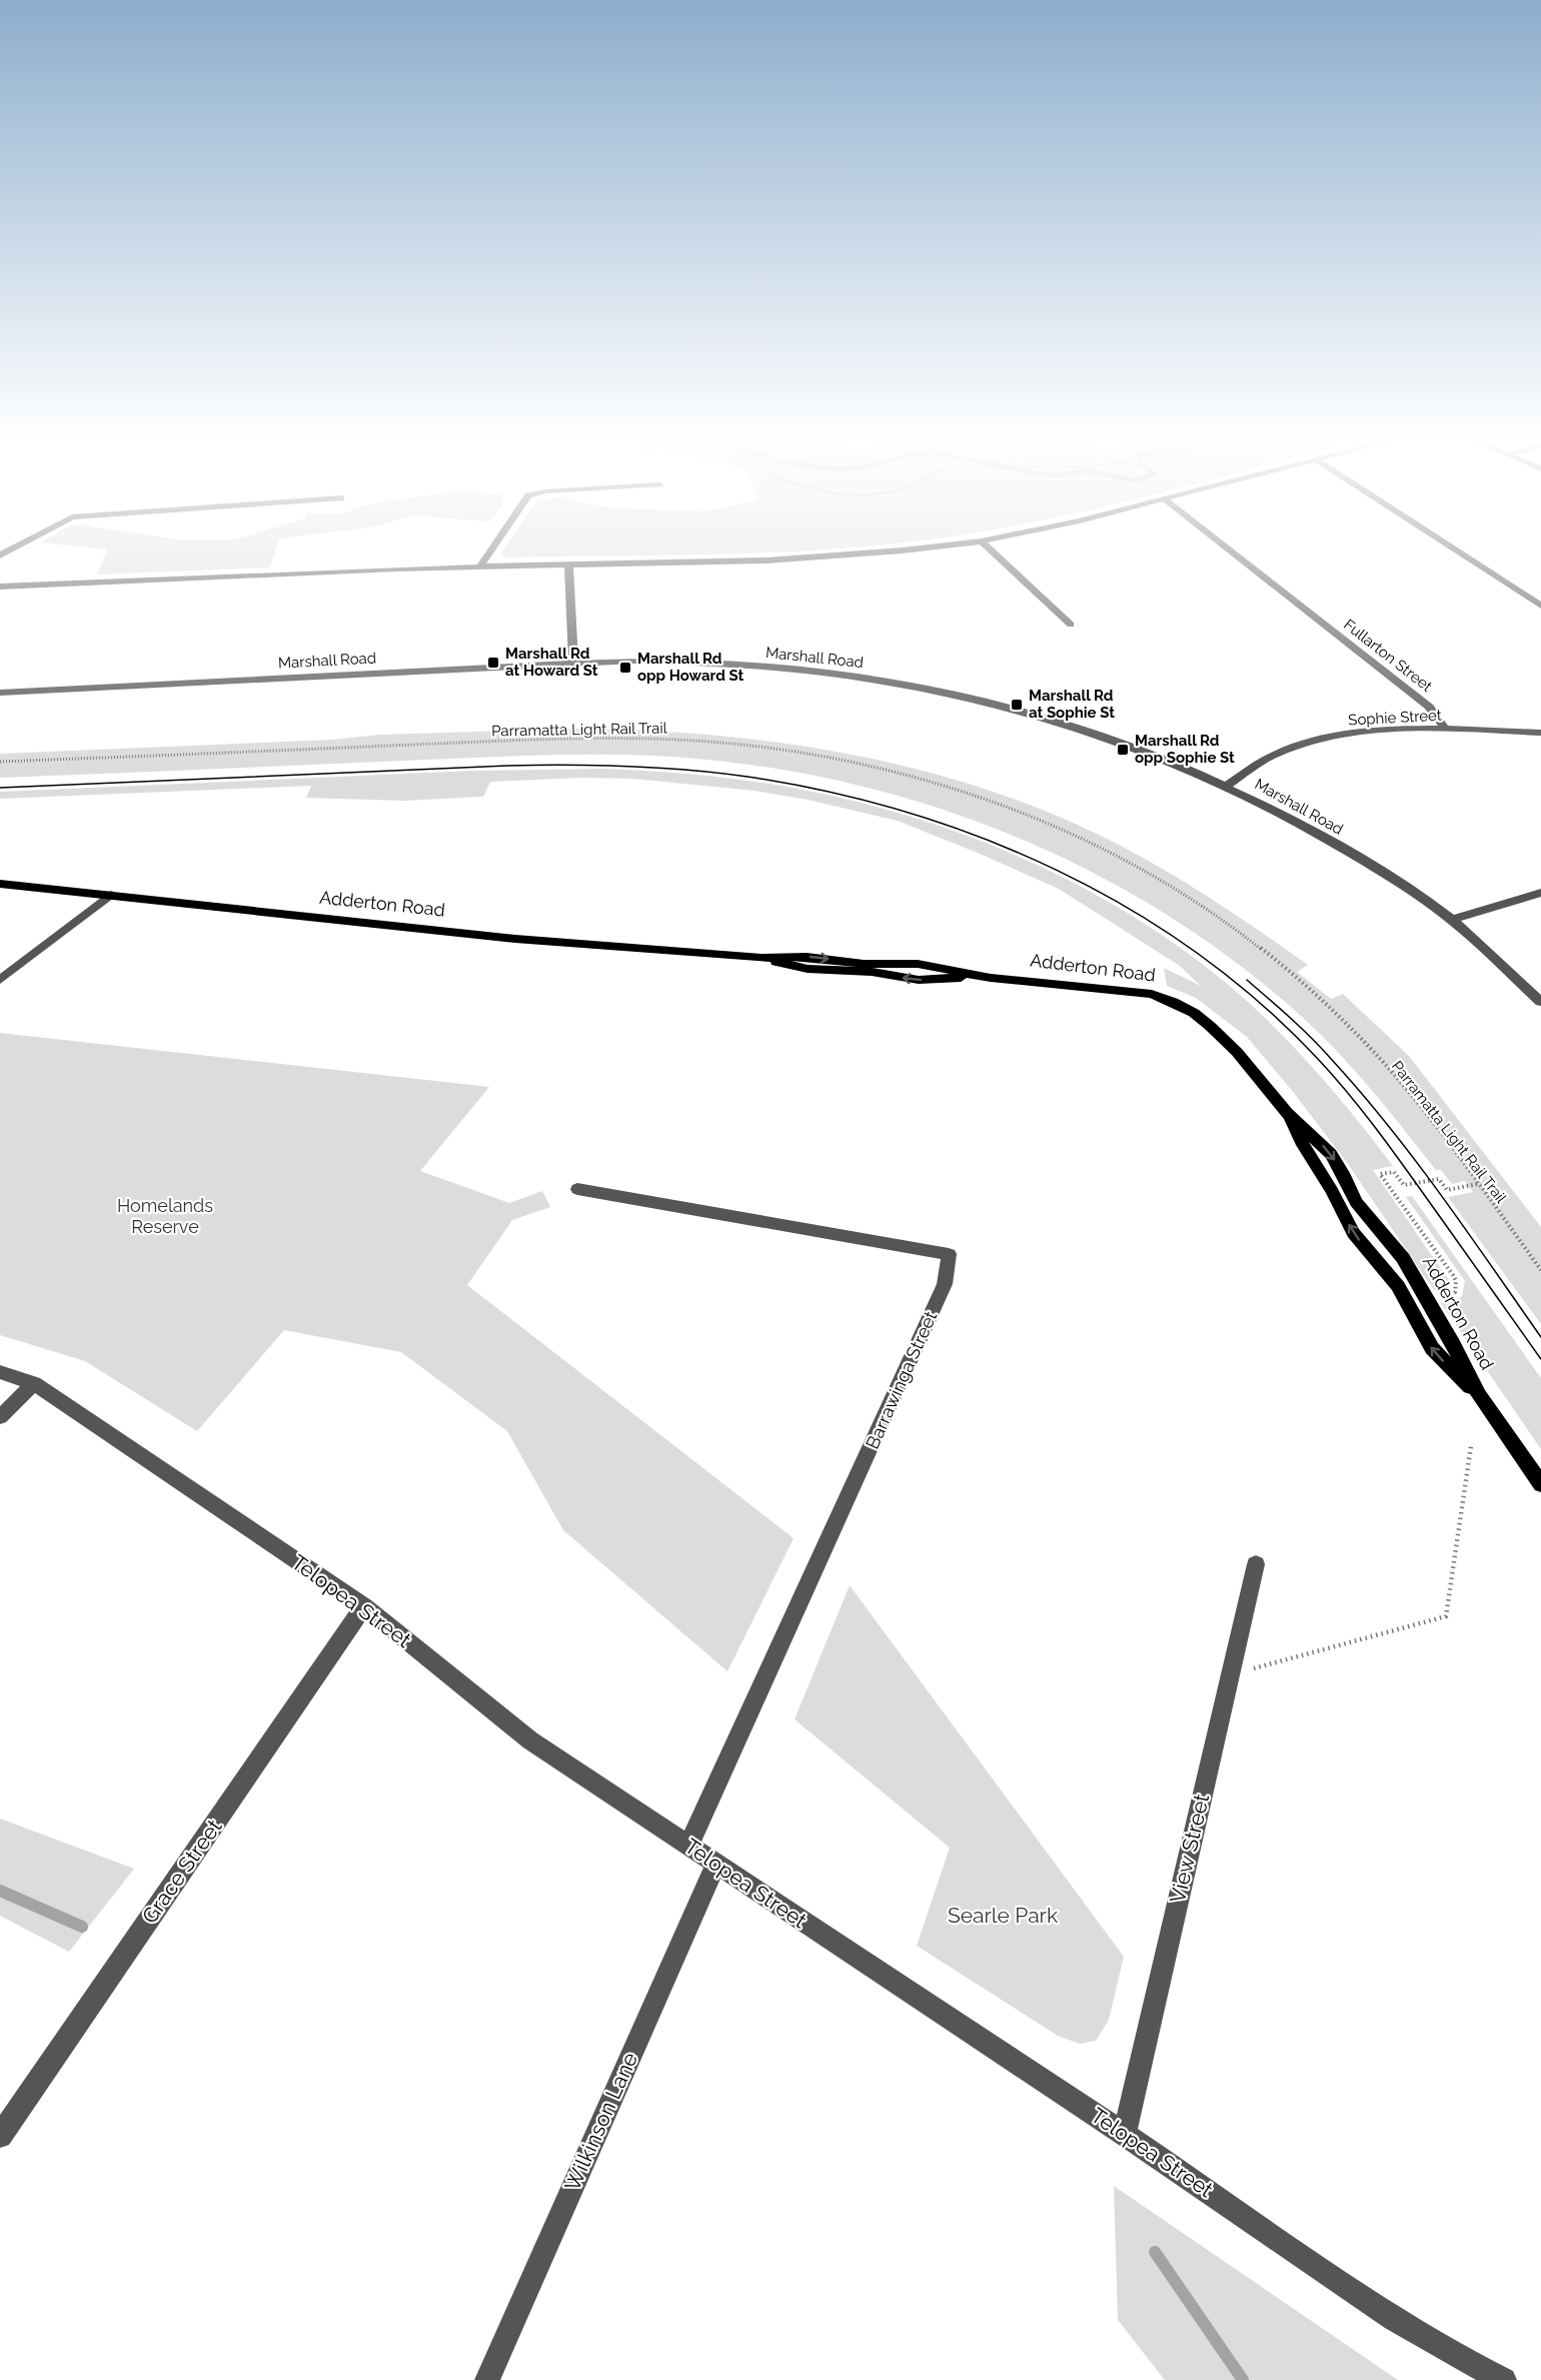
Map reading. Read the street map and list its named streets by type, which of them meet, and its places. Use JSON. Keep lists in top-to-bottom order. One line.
{"streets":{"main road":["Adderton Road"],"street":["Fullarton Street","Marshall Road","Sophie Street","Barrawinga Street","Telopea Street","View Street","Grace Street","Wilkinson Lane"],"path":["Parramatta Light Rail Trail"]},"crossings":[["Fullarton Street","Sophie Street"],["Marshall Road","Sophie Street"],["Barrawinga Street","Telopea Street"],["Telopea Street","View Street"],["Telopea Street","Grace Street"],["Telopea Street","Wilkinson Lane"]],"parks":["Homelands Reserve","Searle Park"],"places":{"transit":["Marshall Rd at Howard St","Marshall Rd opp Howard St","Marshall Rd at Sophie St","Marshall Rd opp Sophie St"]}}
